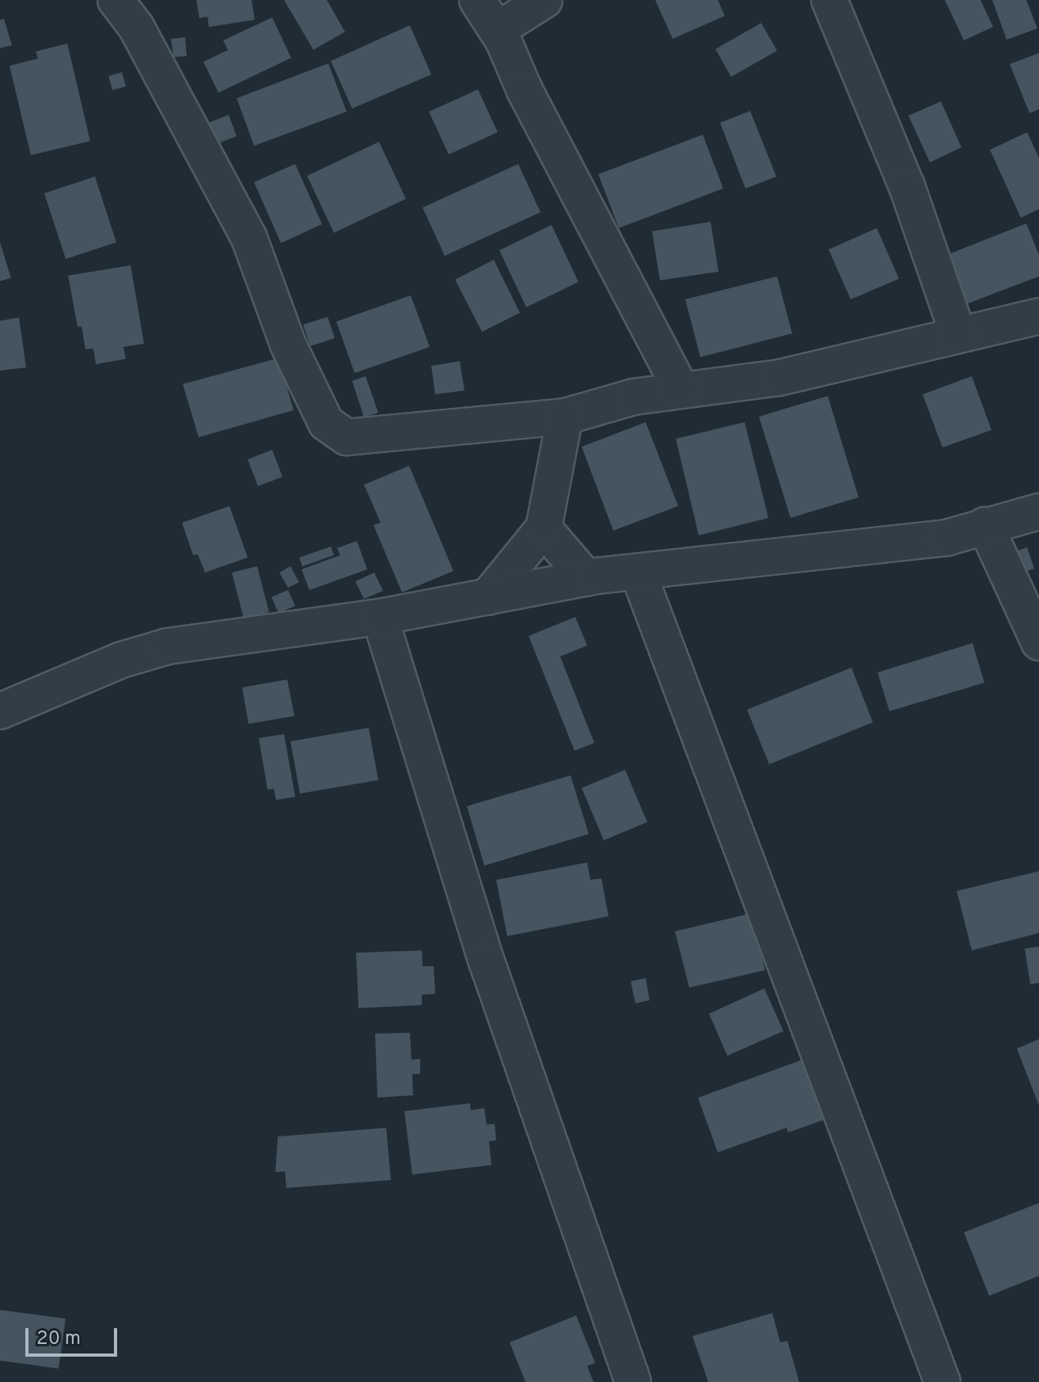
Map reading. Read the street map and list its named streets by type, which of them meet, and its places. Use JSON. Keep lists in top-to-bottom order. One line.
{"scale_bar":"20 m"}
